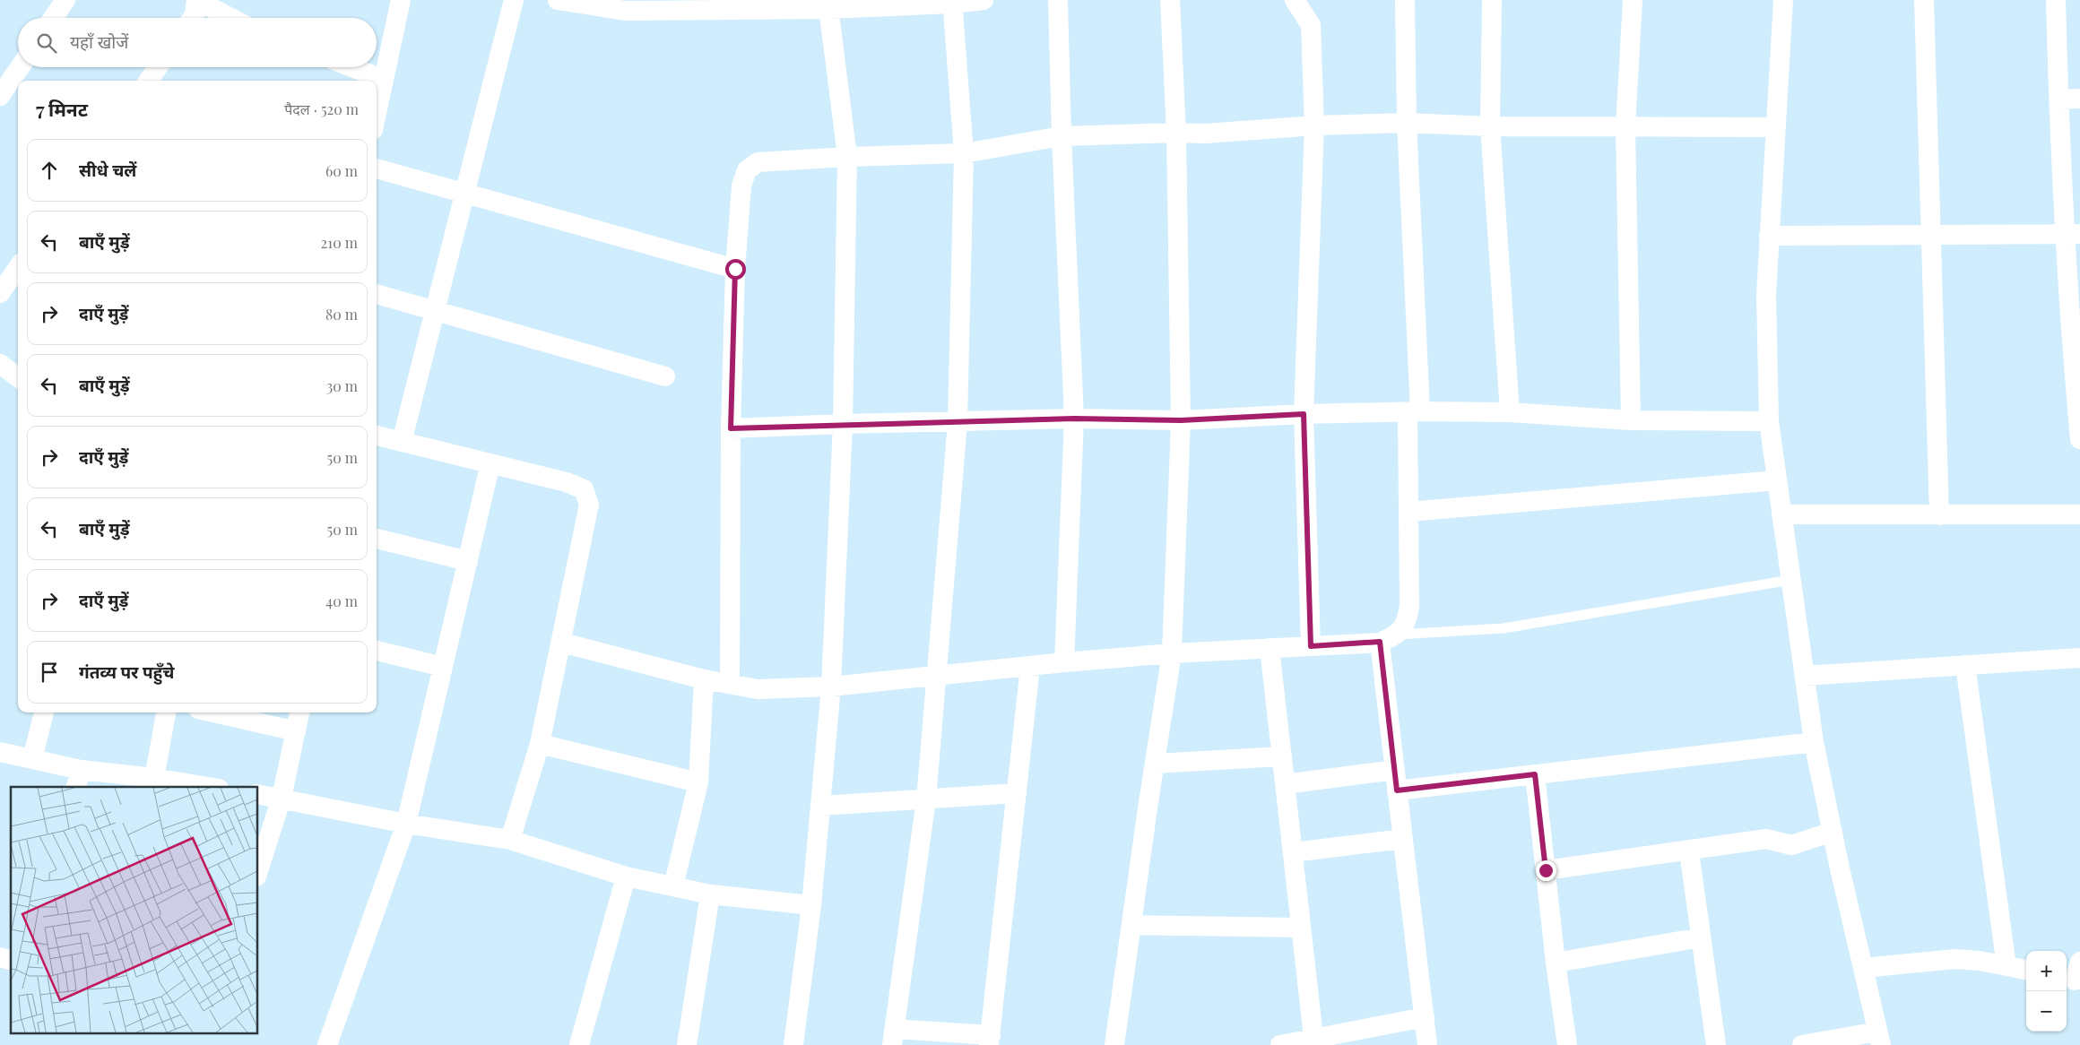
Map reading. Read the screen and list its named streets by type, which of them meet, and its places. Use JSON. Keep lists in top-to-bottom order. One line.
{"page":{"search":"यहाँ खोजें","heading":["7 मिनट","पैदल · 520 m"],"list":[["सीधे चलें","60 m"],["बाएँ मुड़ें","210 m"],["दाएँ मुड़ें","80 m"],["बाएँ मुड़ें","30 m"],["दाएँ मुड़ें","50 m"],["बाएँ मुड़ें","50 m"],["दाएँ मुड़ें","40 m"],"गंतव्य पर पहुँचे"],"map_buttons":["+","−"]}}
